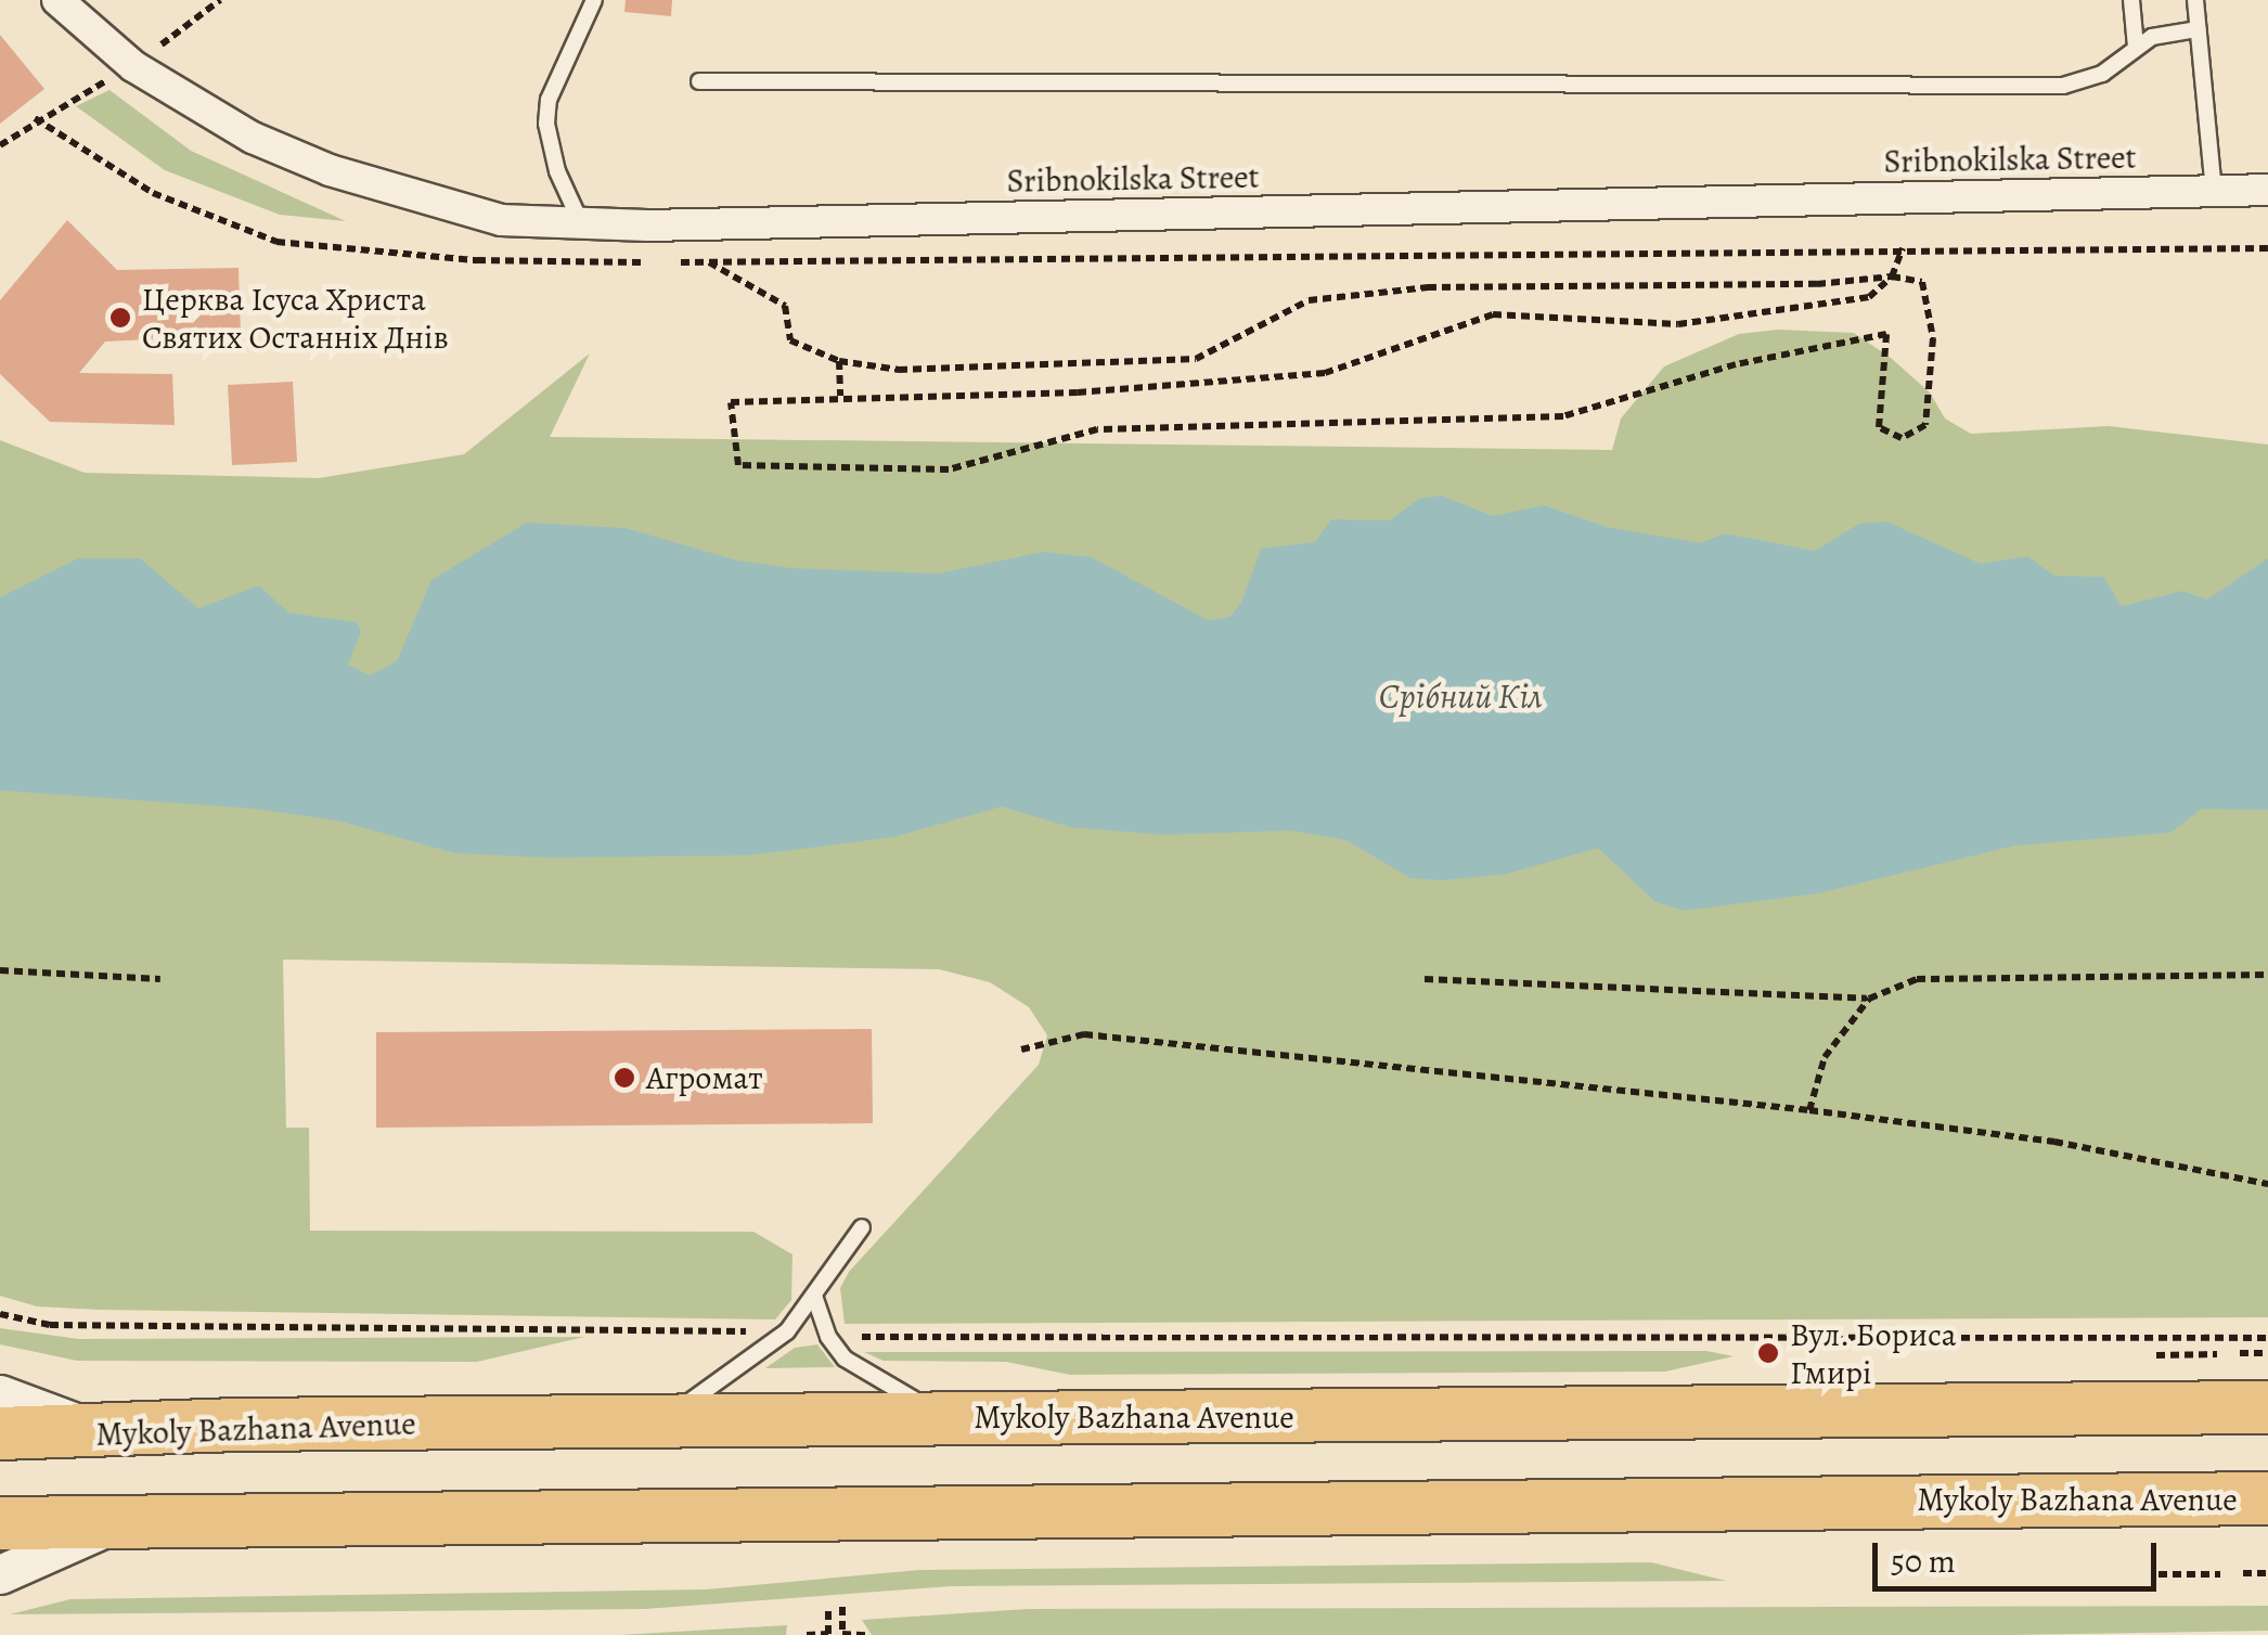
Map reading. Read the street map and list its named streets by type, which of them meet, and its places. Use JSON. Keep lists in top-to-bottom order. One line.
{"streets":{"highway":["Mykoly Bazhana Avenue"],"street":["Sribnokilska Street"]},"water":["Срібний Кіл"],"places":["Церква Ісуса Христа Святих Останніх Днів","Агромат","Вул. Бориса Гмирі"],"scale_bar":"50 m"}
